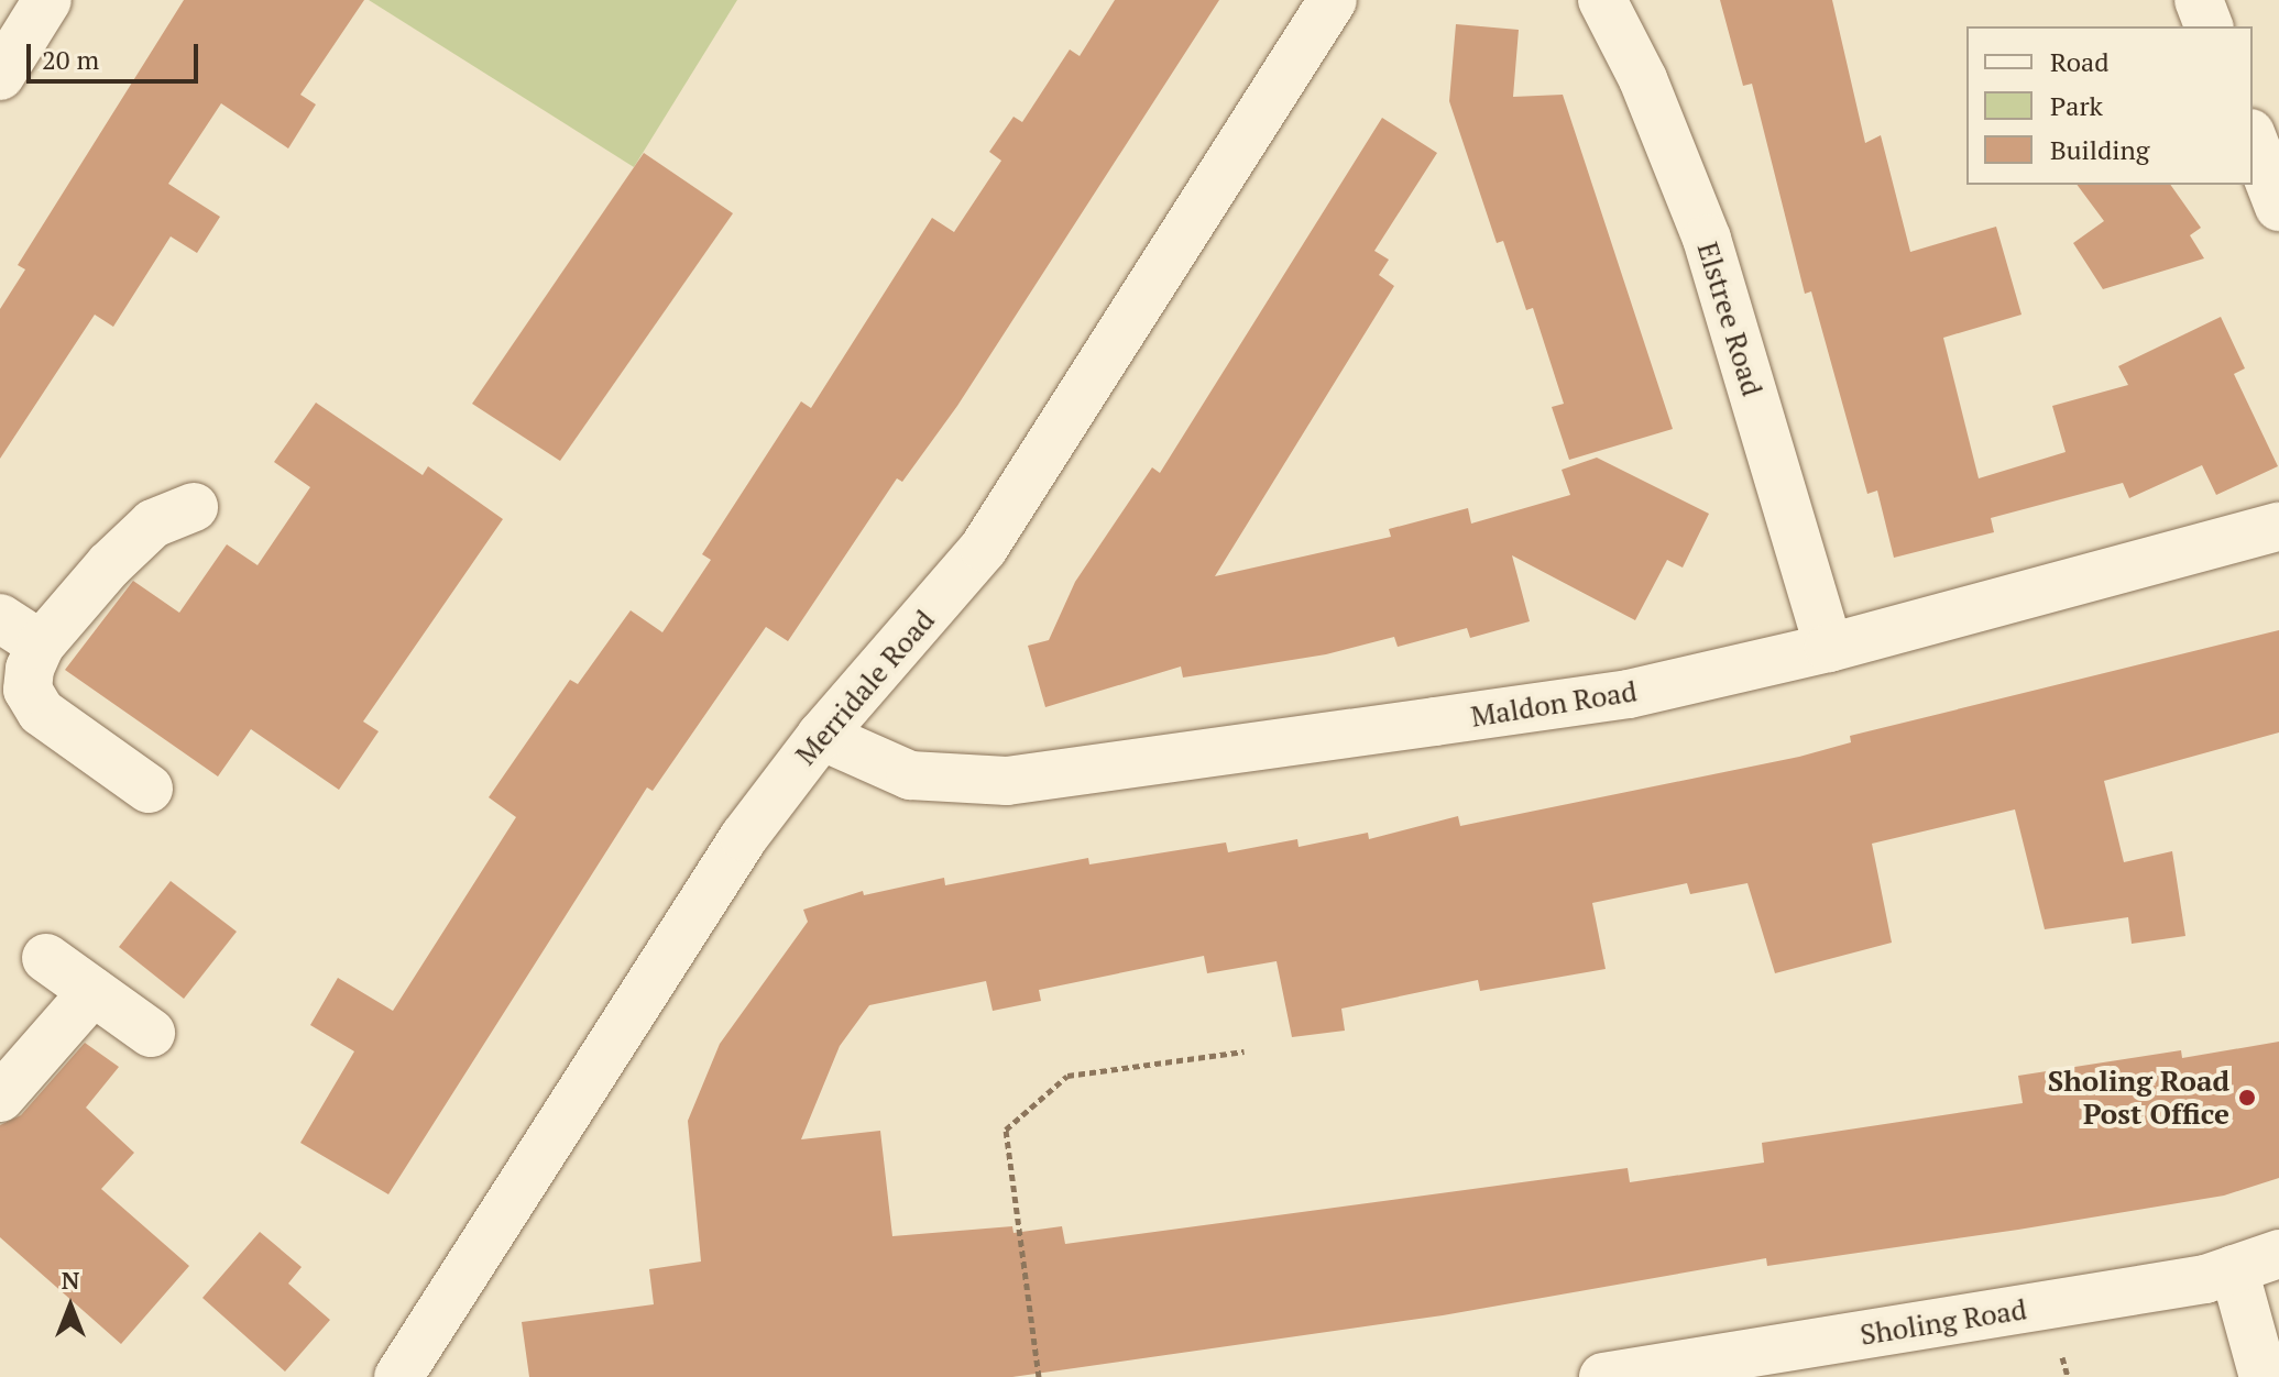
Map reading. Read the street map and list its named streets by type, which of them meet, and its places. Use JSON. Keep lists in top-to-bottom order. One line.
{"streets":{"street":["Elstree Road","Merridale Road","Maldon Road","Sholing Road"]},"crossings":[["Elstree Road","Maldon Road"],["Merridale Road","Maldon Road"]],"places":["Sholing Road Post Office"],"legend":["Road","Park","Building"],"scale_bar":"20 m","north":"top"}
